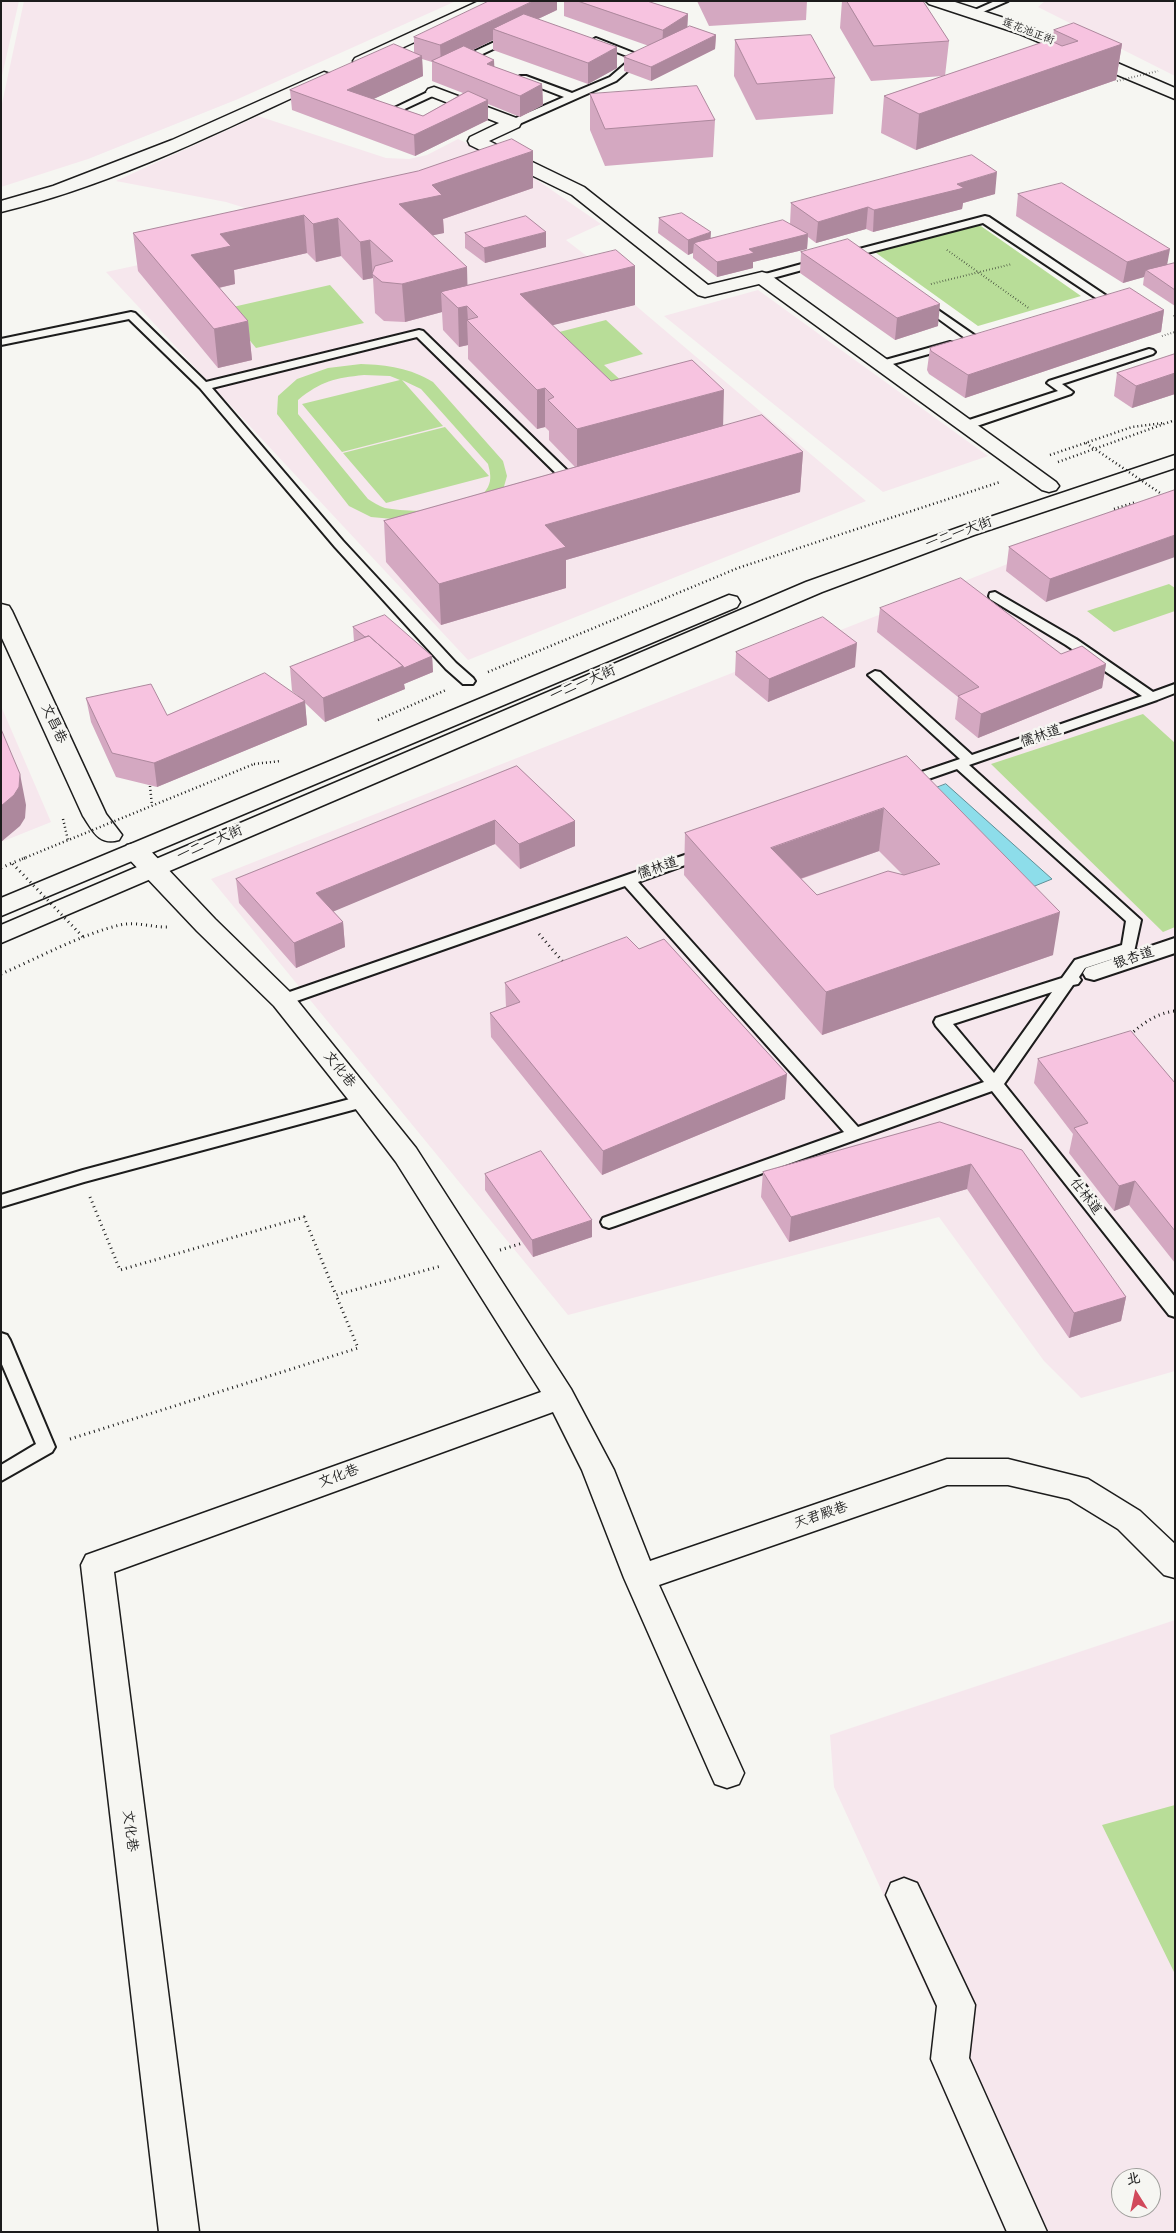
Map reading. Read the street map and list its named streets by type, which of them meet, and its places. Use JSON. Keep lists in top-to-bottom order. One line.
{"streets":{"street":["莲花池正街","一二一大街","文昌巷","银杏道","文化巷","天君殿巷"],"lane":["儒林道","仕林道"]},"crossings":[["一二一大街","文化巷"],["儒林道","文化巷"]],"north":"top"}
